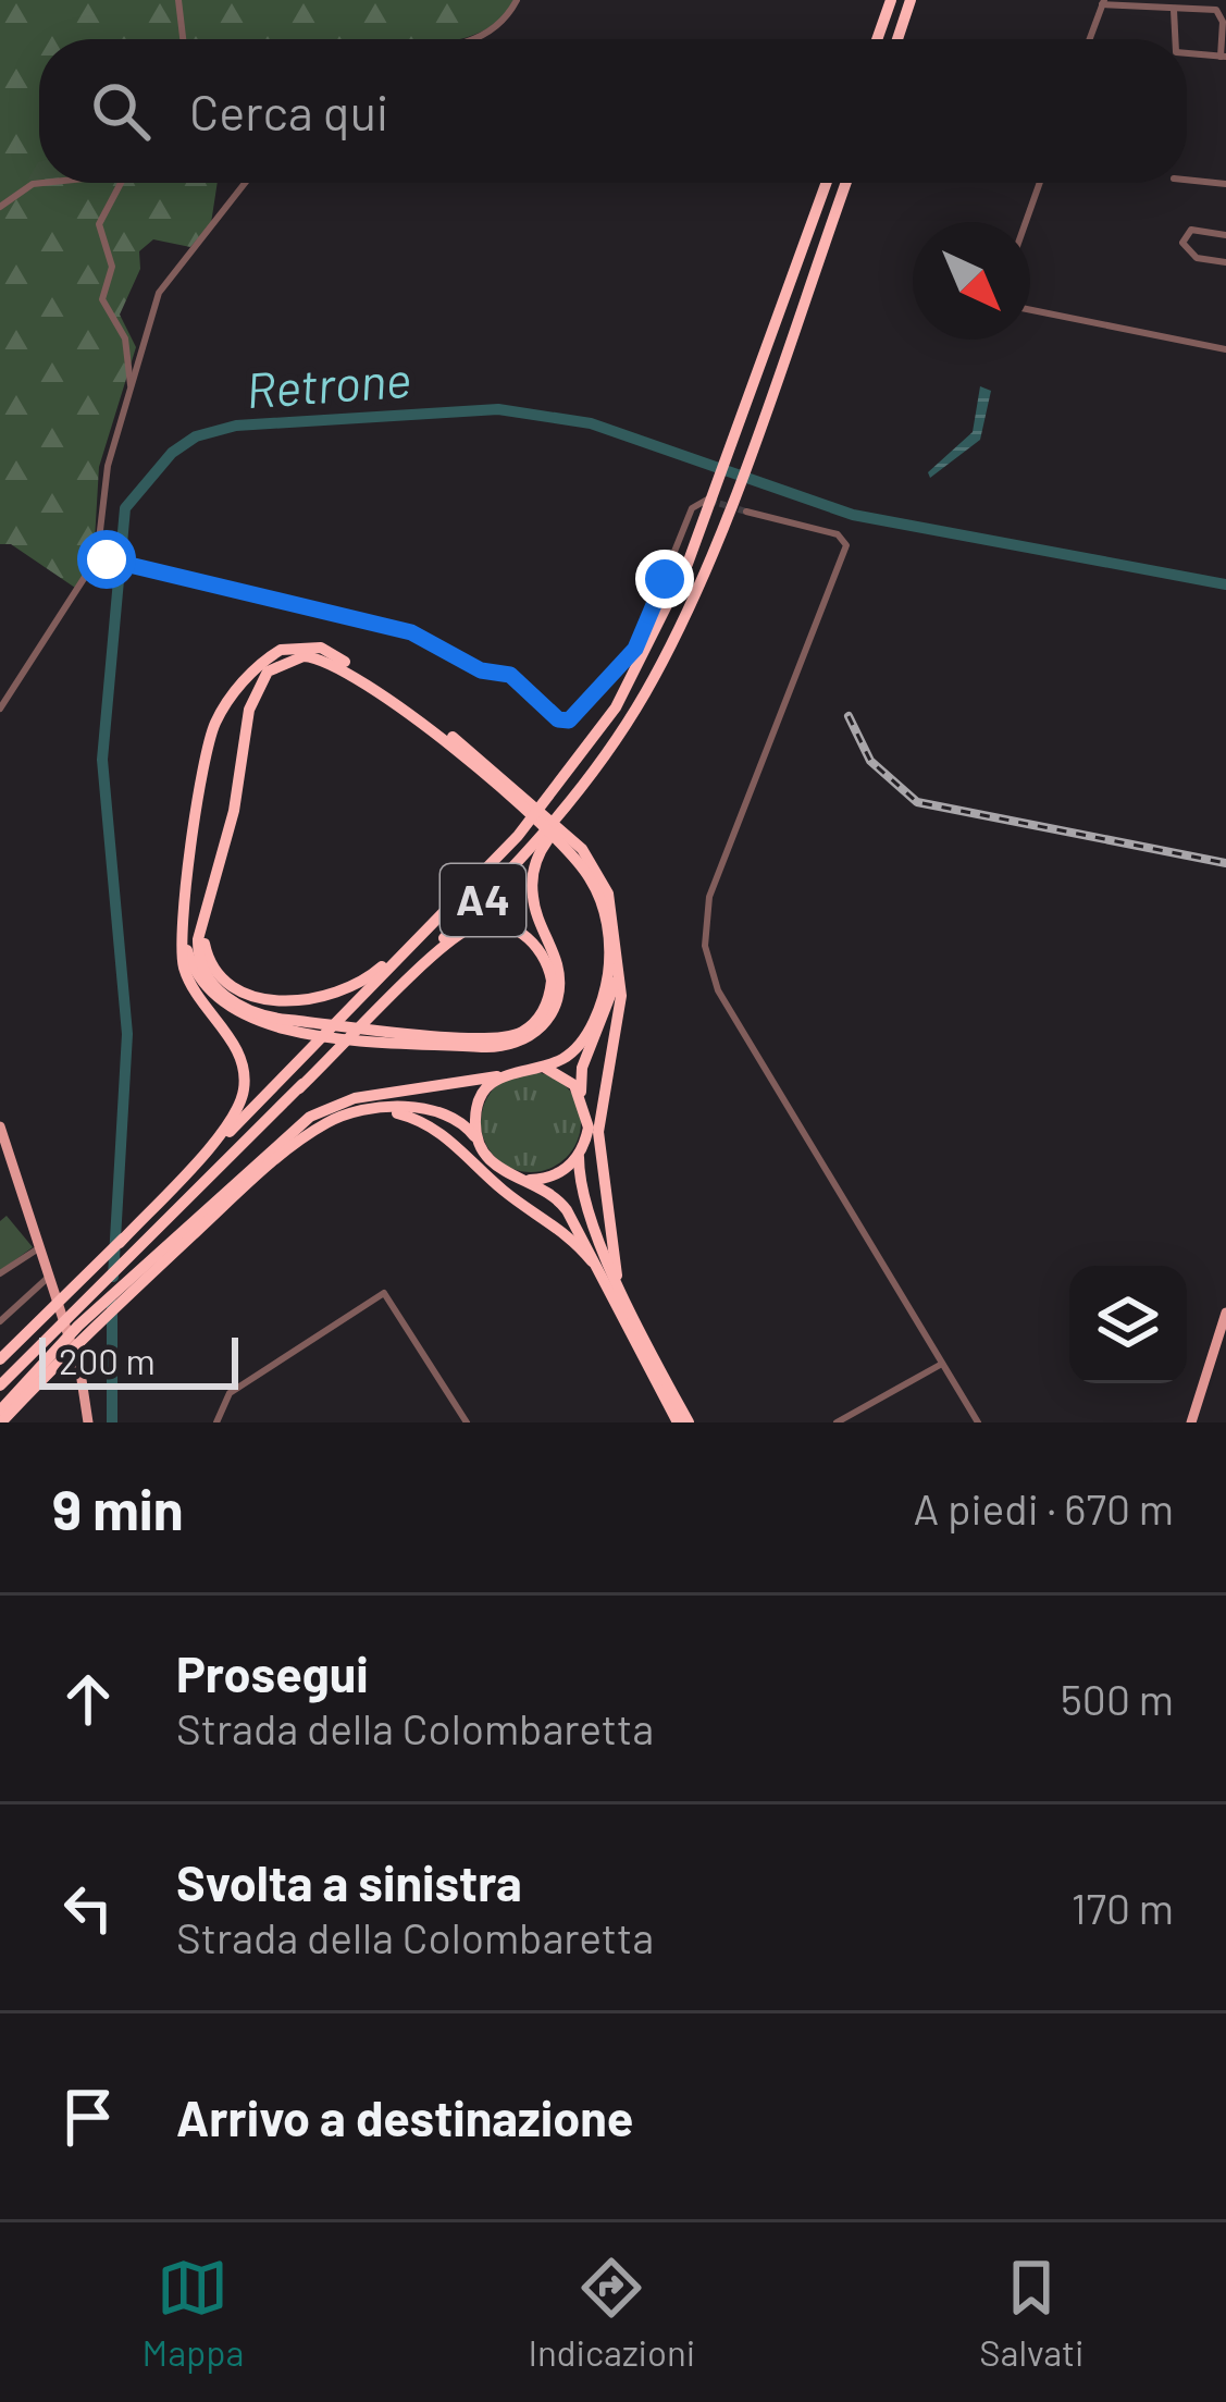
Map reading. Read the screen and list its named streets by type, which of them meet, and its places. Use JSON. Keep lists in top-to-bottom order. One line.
{"streets":{"highway":["A4"]},"water":["Retrone"],"scale_bar":"200 m","north":"bottom right","page":{"search":"Cerca qui","scale":"200 m","heading":["9 min","A piedi · 670 m"],"list":[["Prosegui","Strada della Colombaretta","500 m"],["Svolta a sinistra","Strada della Colombaretta","170 m"],"Arrivo a destinazione"],"nav":["Mappa","Indicazioni","Salvati"]}}
